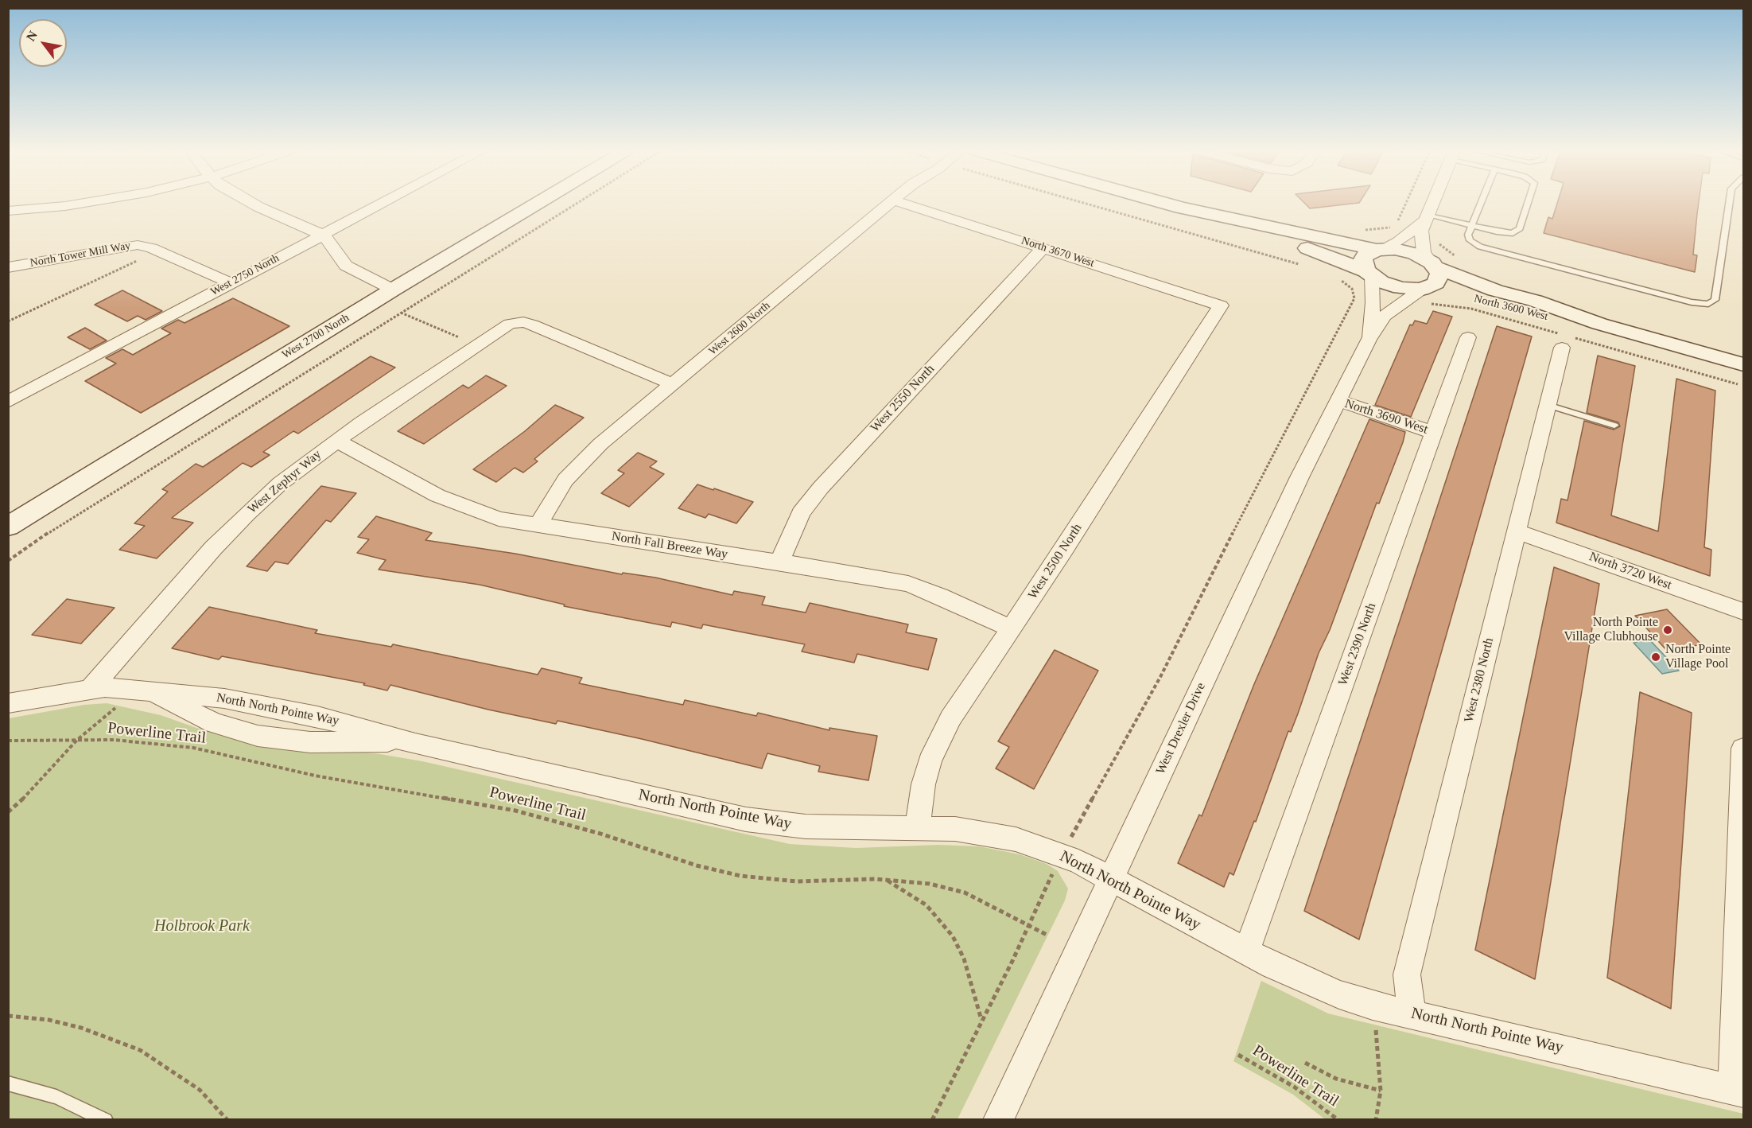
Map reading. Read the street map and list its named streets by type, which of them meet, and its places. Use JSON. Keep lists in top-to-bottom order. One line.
{"streets":{"street":["North 3670 West","North Tower Mill Way","West 2750 North","North 3600 West","West 2600 North","West 2700 North","West 2550 North","North 3690 West","West Zephyr Way","North Fall Breeze Way","West 2500 North","North 3720 West","West 2390 North","West 2380 North","North North Pointe Way","West Drexler Drive"],"path":["Powerline Trail"]},"crossings":[["North 3670 West","West 2550 North"],["North 3670 West","West 2500 North"],["North Tower Mill Way","West 2750 North"],["North 3600 West","West Drexler Drive"],["West 2600 North","West Zephyr Way"],["West 2600 North","North Fall Breeze Way"],["West 2550 North","North Fall Breeze Way"],["North 3690 West","West 2390 North"],["North 3690 West","West Drexler Drive"],["West Zephyr Way","North Fall Breeze Way"],["West Zephyr Way","North North Pointe Way"],["North Fall Breeze Way","West 2500 North"],["West 2500 North","North North Pointe Way"],["North 3720 West","West 2380 North"],["West 2390 North","North North Pointe Way"],["West 2380 North","North North Pointe Way"],["North North Pointe Way","West Drexler Drive"]],"parks":["Holbrook Park"],"places":["North Pointe Village Clubhouse","North Pointe Village Pool"],"north":"top left"}
